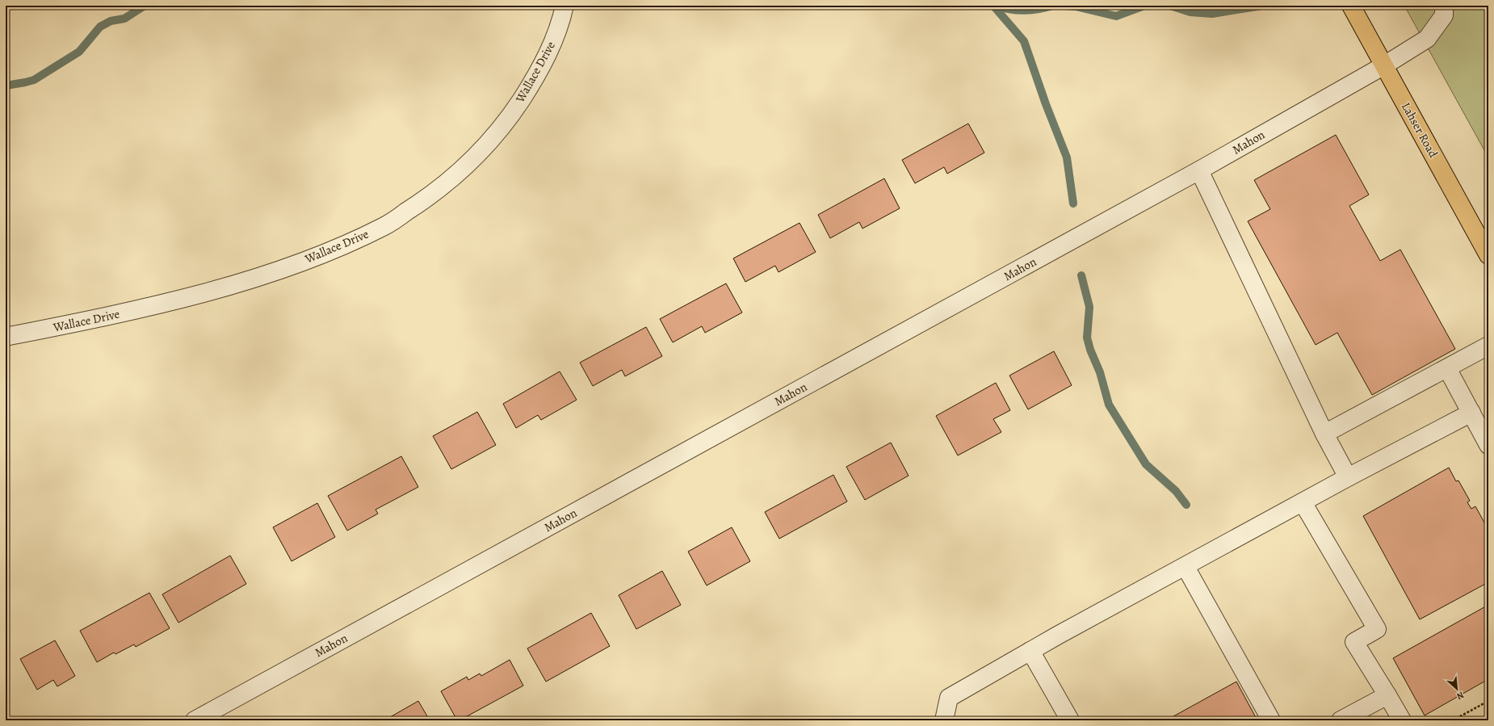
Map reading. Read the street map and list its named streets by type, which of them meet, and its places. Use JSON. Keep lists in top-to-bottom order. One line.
{"streets":{"main road":["Lahser Road"],"street":["Wallace Drive","Mahon"]},"crossings":[["Lahser Road","Mahon"]],"north":"bottom right"}
